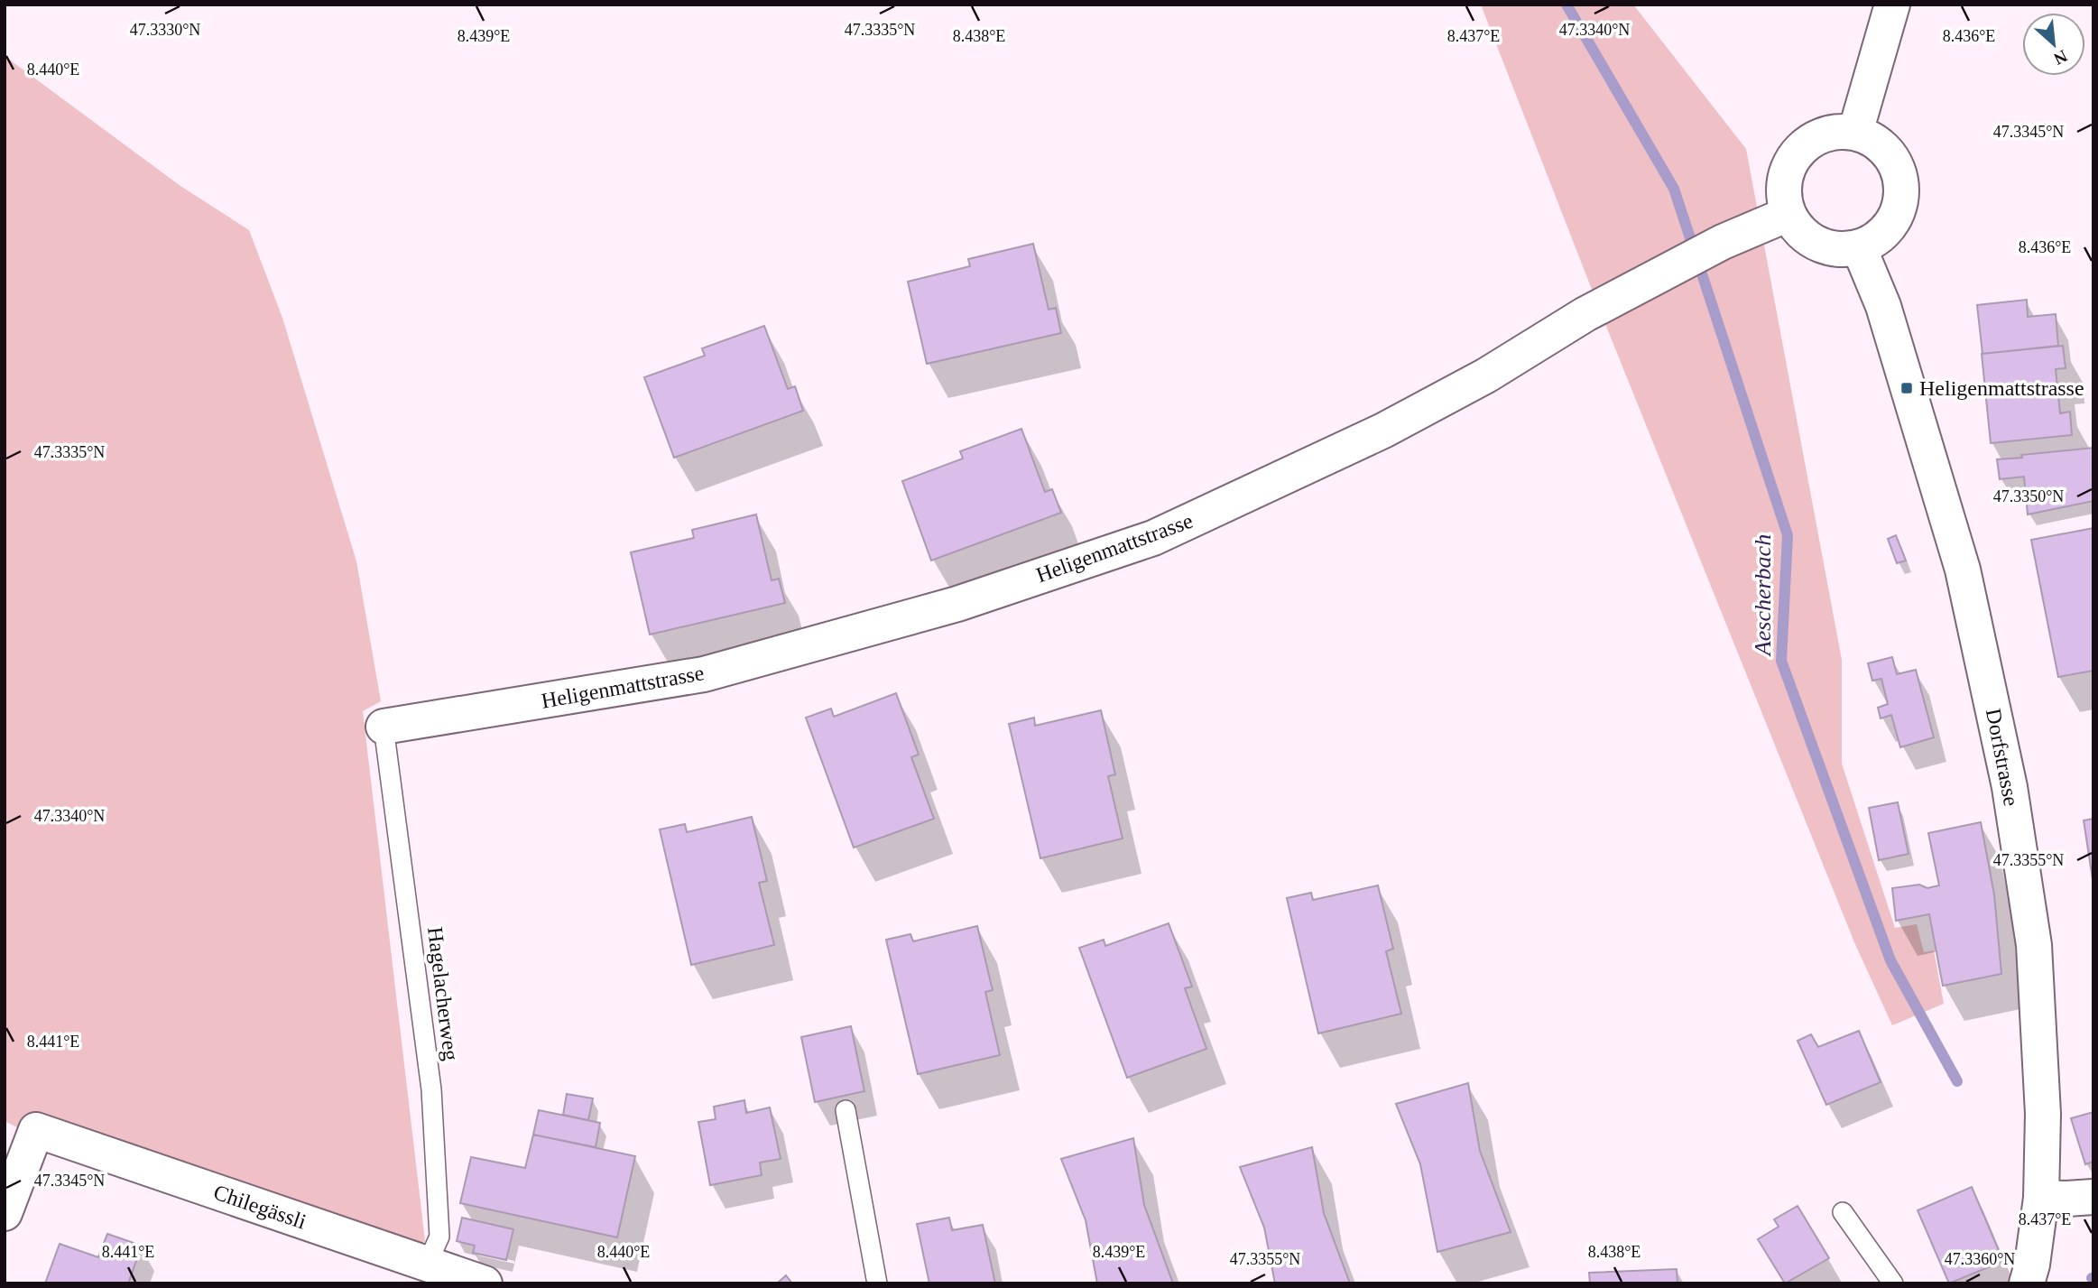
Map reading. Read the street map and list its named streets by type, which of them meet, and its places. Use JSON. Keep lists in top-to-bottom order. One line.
{"streets":{"street":["Heligenmattstrasse","Dorfstrasse","Chilegässli"],"lane":["Hagelacherweg"]},"crossings":[["Heligenmattstrasse","Dorfstrasse"],["Heligenmattstrasse","Hagelacherweg"],["Hagelacherweg","Chilegässli"]],"water":["Aescherbach"],"places":{"transit":["Heligenmattstrasse"]},"north":"bottom right","coordinates":["47.3330°N","47.3335°N","47.3340°N","8.439°E","8.438°E","8.437°E","8.436°E","8.440°E","47.3345°N","47.3350°N","47.3355°N","8.441°E","47.3360°N"]}
